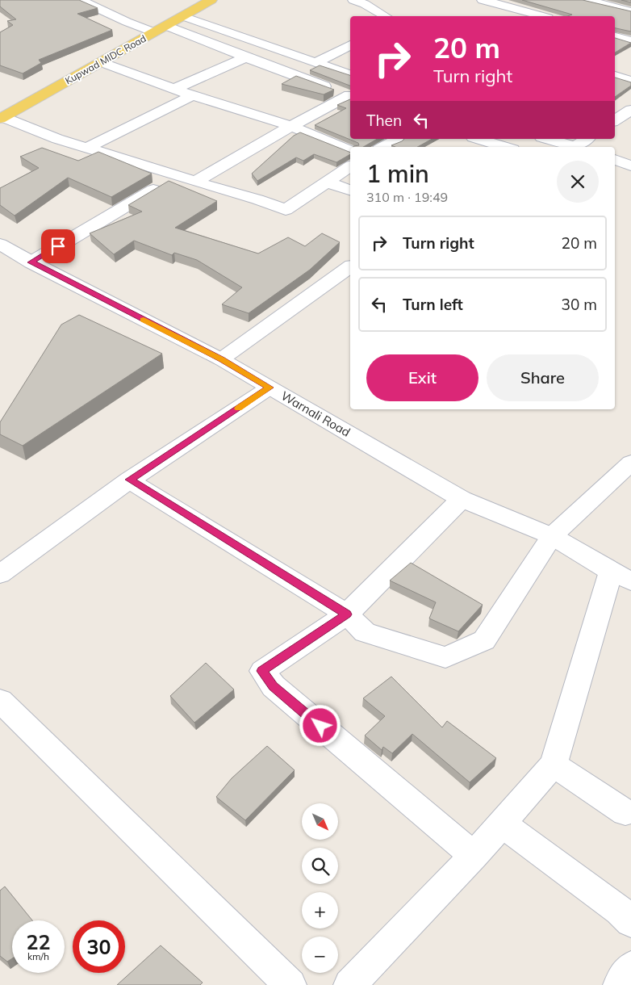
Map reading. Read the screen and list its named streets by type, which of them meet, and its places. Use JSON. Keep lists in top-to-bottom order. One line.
{"streets":{"main road":["Kupwad MIDC Road"],"street":["Warnali Road"]},"north":"bottom right","page":{"turn":["20 m","Turn right"],"then":"Then","heading":["1 min","310 m · 19:49"],"list":[{"name":"Turn right","value":"20 m"},{"name":"Turn left","value":"30 m"}],"buttons":["Exit","Share"],"map_buttons":["+","−"],"speed":"22 km/h","limit":"30"}}
